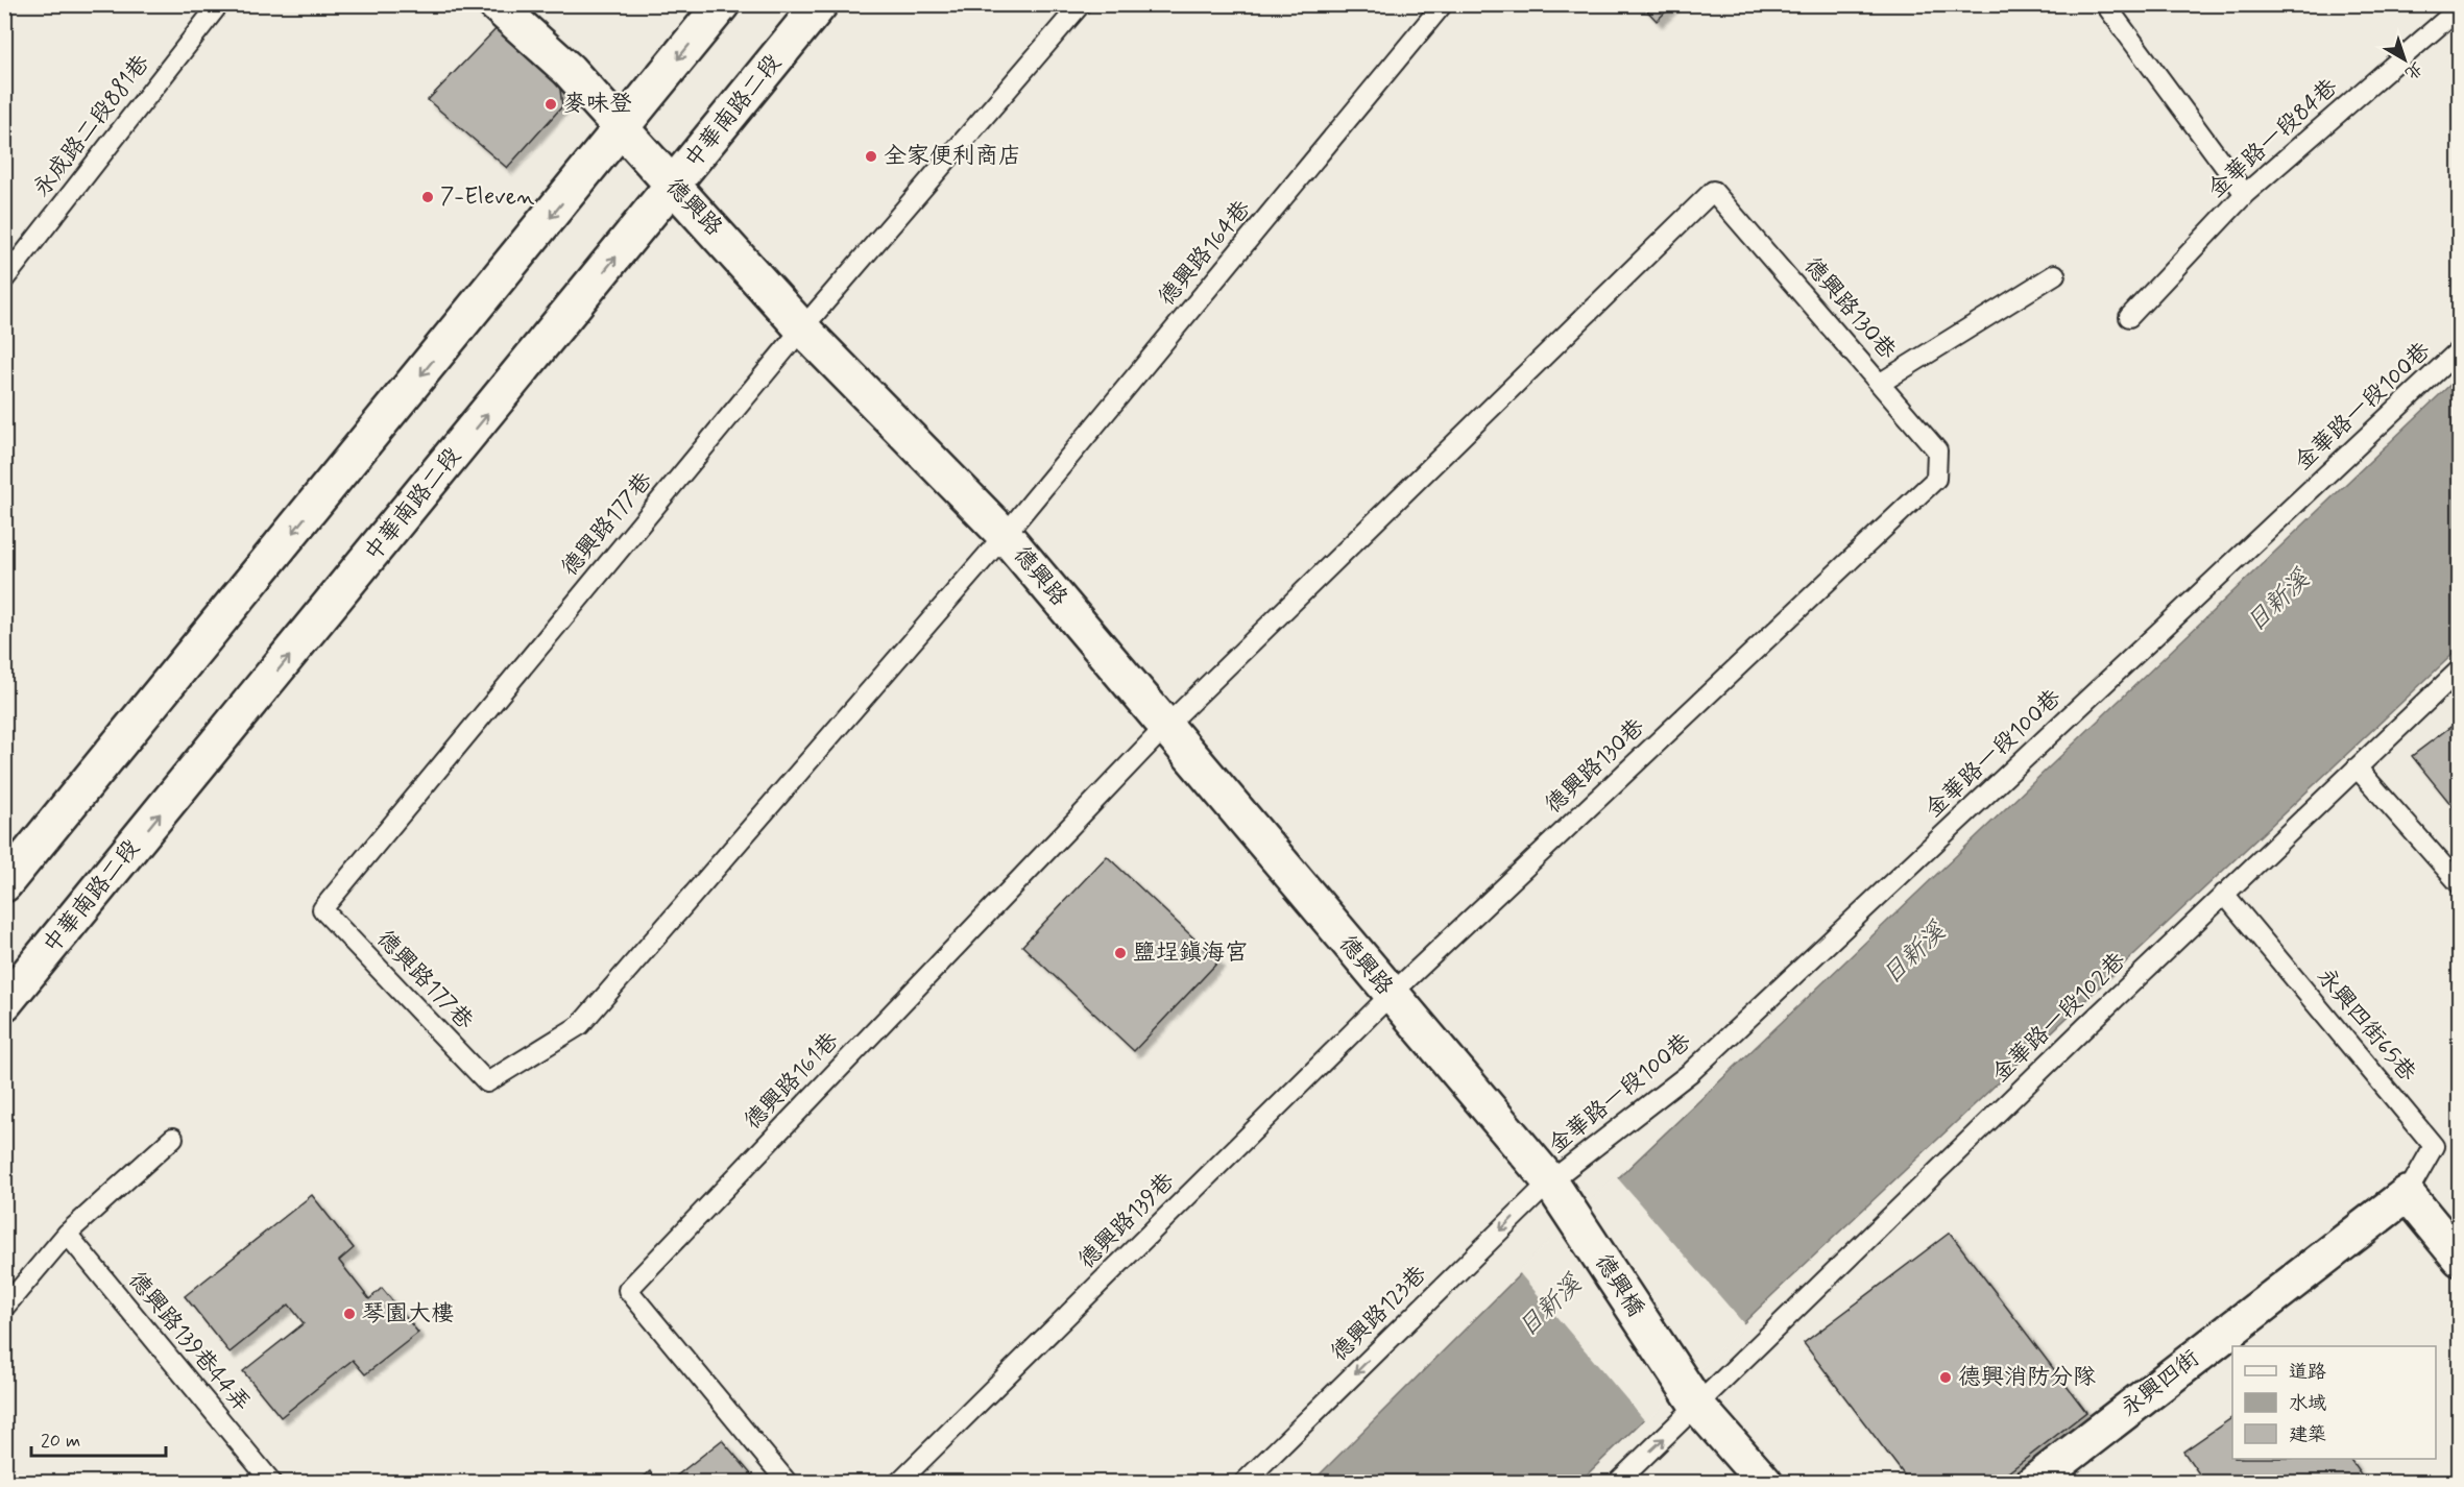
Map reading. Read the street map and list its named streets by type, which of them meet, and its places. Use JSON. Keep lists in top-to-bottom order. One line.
{"streets":{"street":["中華南路二段","德興路","德興橋","永興四街"],"lane":["永成路二段881巷","金華路一段84巷","德興路164巷","德興路130巷","金華路一段100巷","德興路177巷","金華路一段102巷","永興四街65巷","德興路161巷","德興路139巷","德興路123巷","德興路139巷44弄"]},"crossings":[["中華南路二段","德興路"],["德興路","德興路164巷"],["德興路","德興路130巷"],["德興路","金華路一段100巷"],["德興路","德興路177巷"],["德興路","德興路161巷"],["德興路","德興路139巷"],["德興路","德興橋"],["德興路","德興路123巷"],["德興路164巷","德興路177巷"],["德興路130巷","德興路161巷"],["德興路130巷","德興路139巷"],["金華路一段100巷","德興橋"],["金華路一段100巷","德興路123巷"],["金華路一段102巷","永興四街65巷"],["金華路一段102巷","德興橋"],["永興四街65巷","永興四街"],["德興橋","德興路123巷"]],"one_way":["德興路123巷"],"water":["日新溪"],"places":["麥味登","全家便利商店","7-Eleven","鹽埕鎮海宮","琴園大樓","德興消防分隊"],"legend":["道路","水域","建築"],"scale_bar":"20 m","north":"bottom right"}
